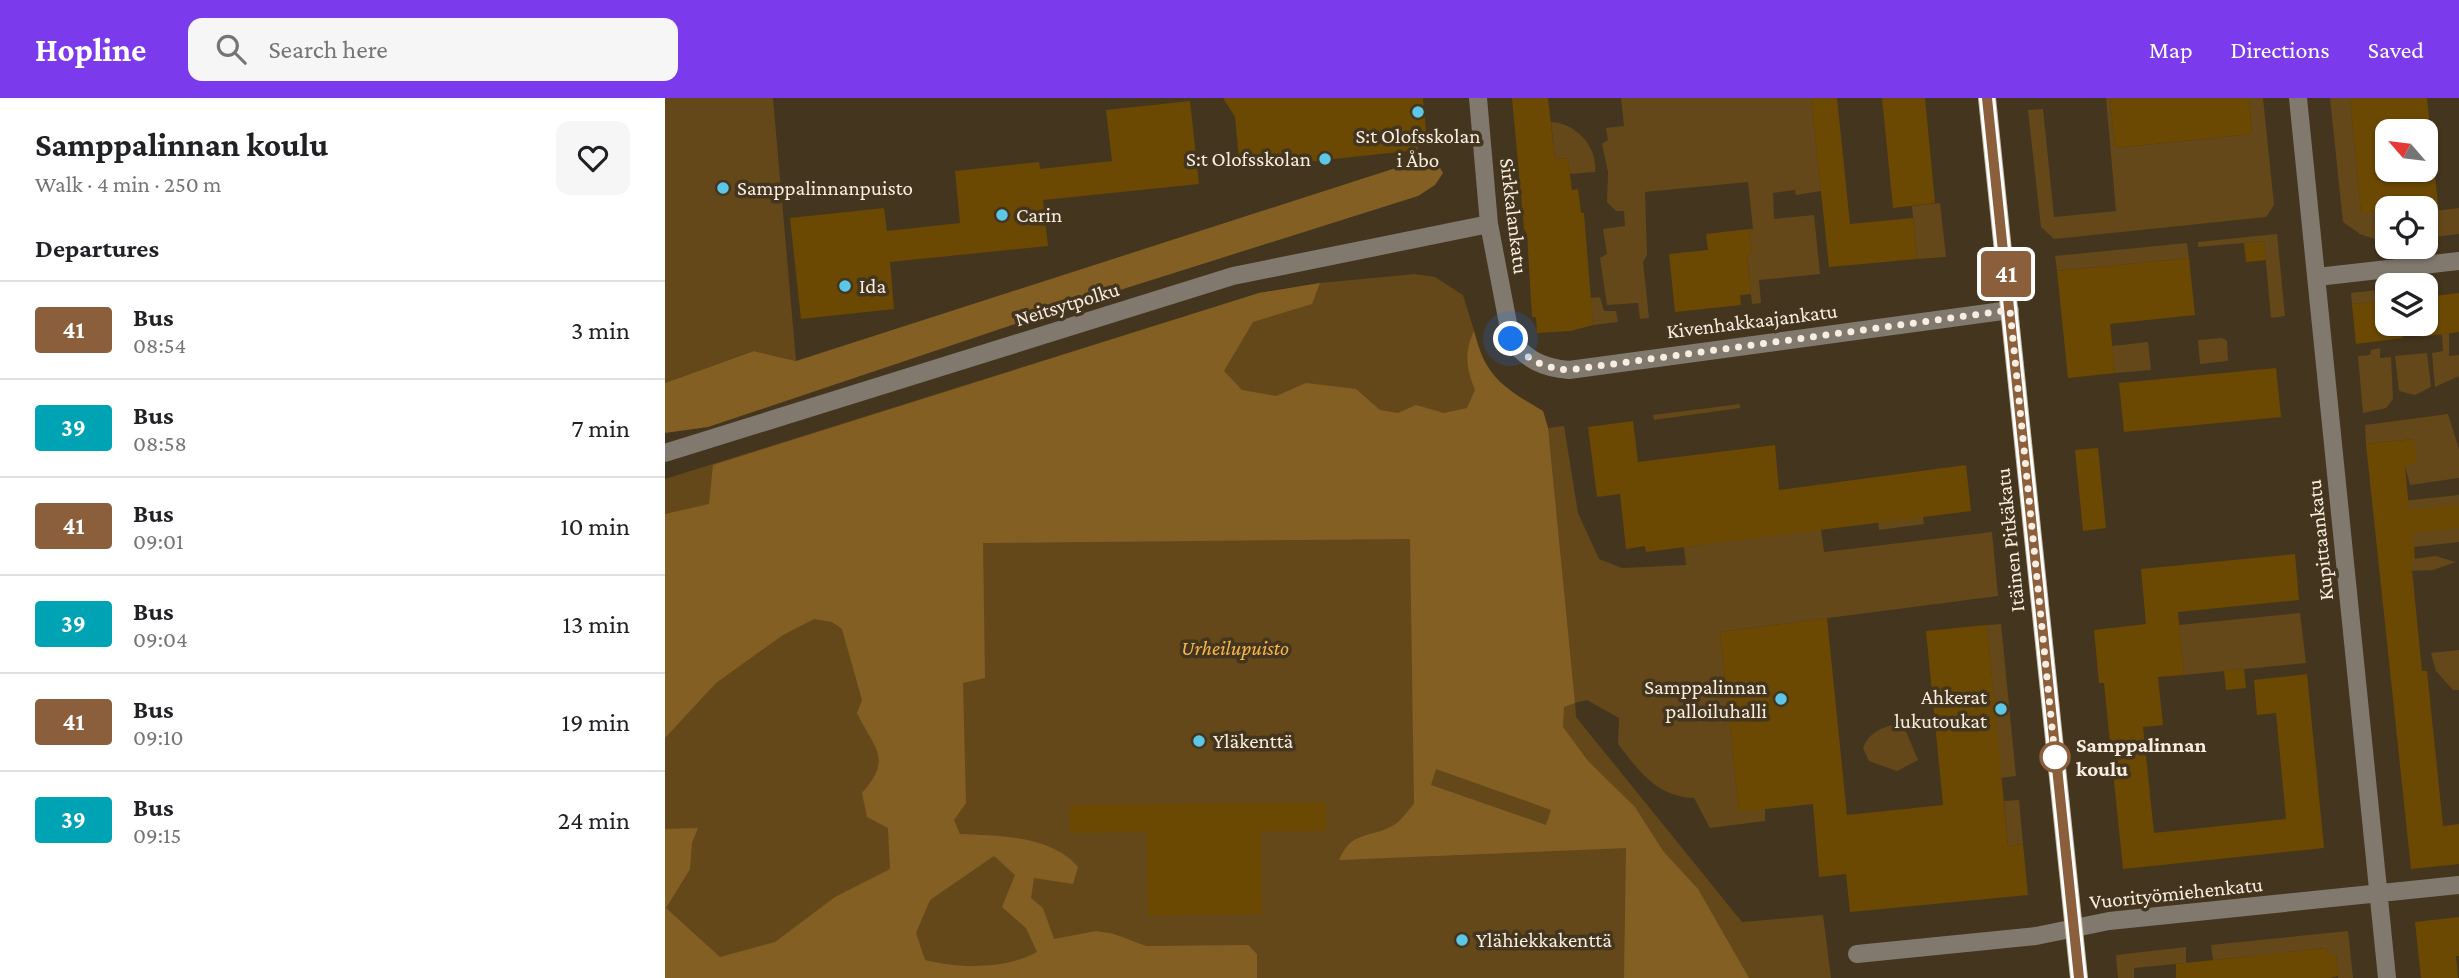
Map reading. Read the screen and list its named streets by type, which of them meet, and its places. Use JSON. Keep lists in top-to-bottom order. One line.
{"streets":{"main road":["Itäinen Pitkäkatu"],"street":["Sirkkalankatu","Neitsytpolku","Kivenhakkaajankatu","Kupittaankatu","Vuorityömiehenkatu"]},"crossings":[["Sirkkalankatu","Neitsytpolku"],["Sirkkalankatu","Kivenhakkaajankatu"],["Kivenhakkaajankatu","Itäinen Pitkäkatu"],["Itäinen Pitkäkatu","Vuorityömiehenkatu"],["Kupittaankatu","Vuorityömiehenkatu"]],"parks":["Urheilupuisto"],"places":["S:t Olofsskolan i Åbo","S:t Olofsskolan","Samppalinnanpuisto","Carin","Ida","Samppalinnan palloiluhalli","Ahkerat lukutoukat","Yläkenttä","Samppalinnan koulu","Ylähiekkakenttä"],"lines":["bus line 41"],"north":"top left","page":{"header":"Hopline","search":"Search here","nav":["Map","Directions","Saved"],"heading":[["Samppalinnan koulu","Walk · 4 min · 250 m"],"Departures"],"on_map":"41","list":[{"mark":"41","name":"Bus","note":"08:54","value":"3 min"},{"mark":"39","name":"Bus","note":"08:58","value":"7 min"},{"mark":"41","name":"Bus","note":"09:01","value":"10 min"},{"mark":"39","name":"Bus","note":"09:04","value":"13 min"},{"mark":"41","name":"Bus","note":"09:10","value":"19 min"},{"mark":"39","name":"Bus","note":"09:15","value":"24 min"}]}}
